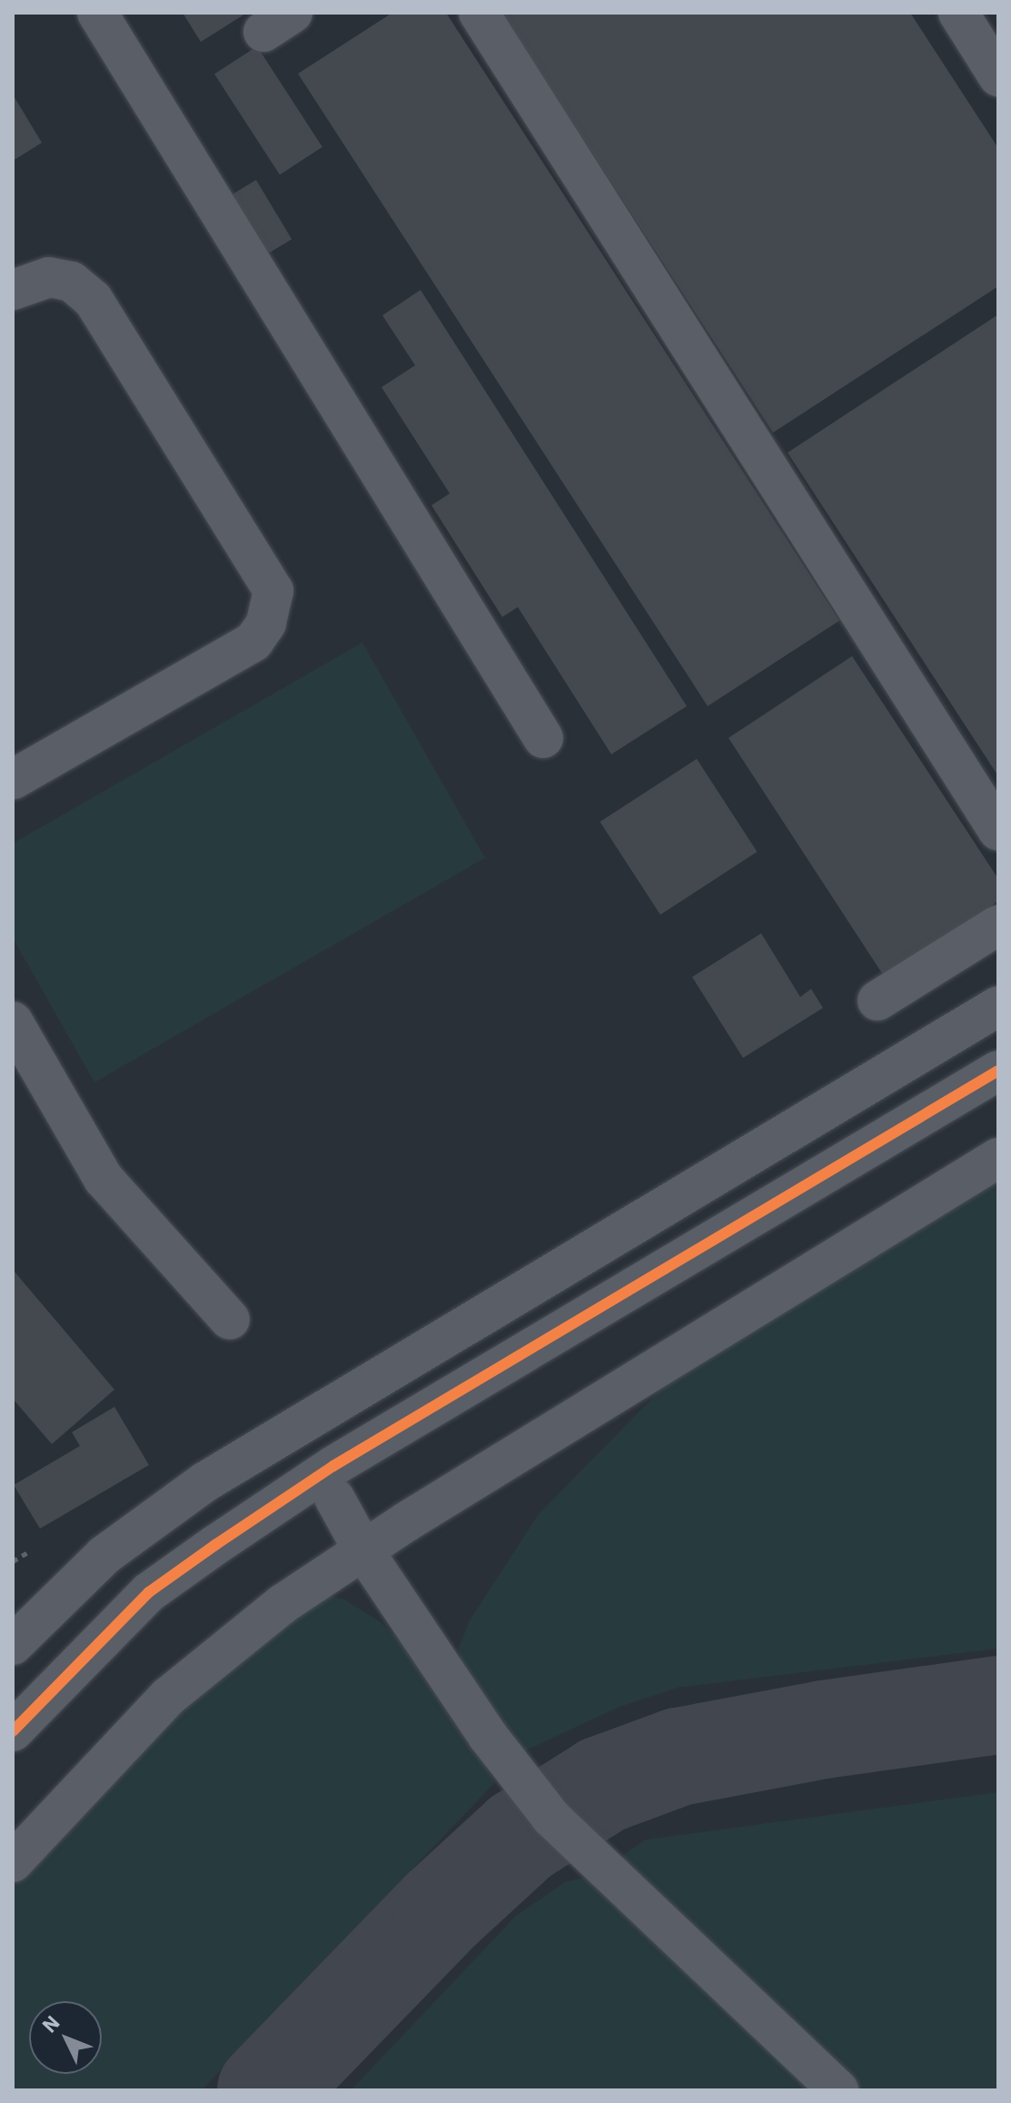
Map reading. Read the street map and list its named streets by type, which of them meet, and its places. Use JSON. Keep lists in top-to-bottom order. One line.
{"north":"top left"}
